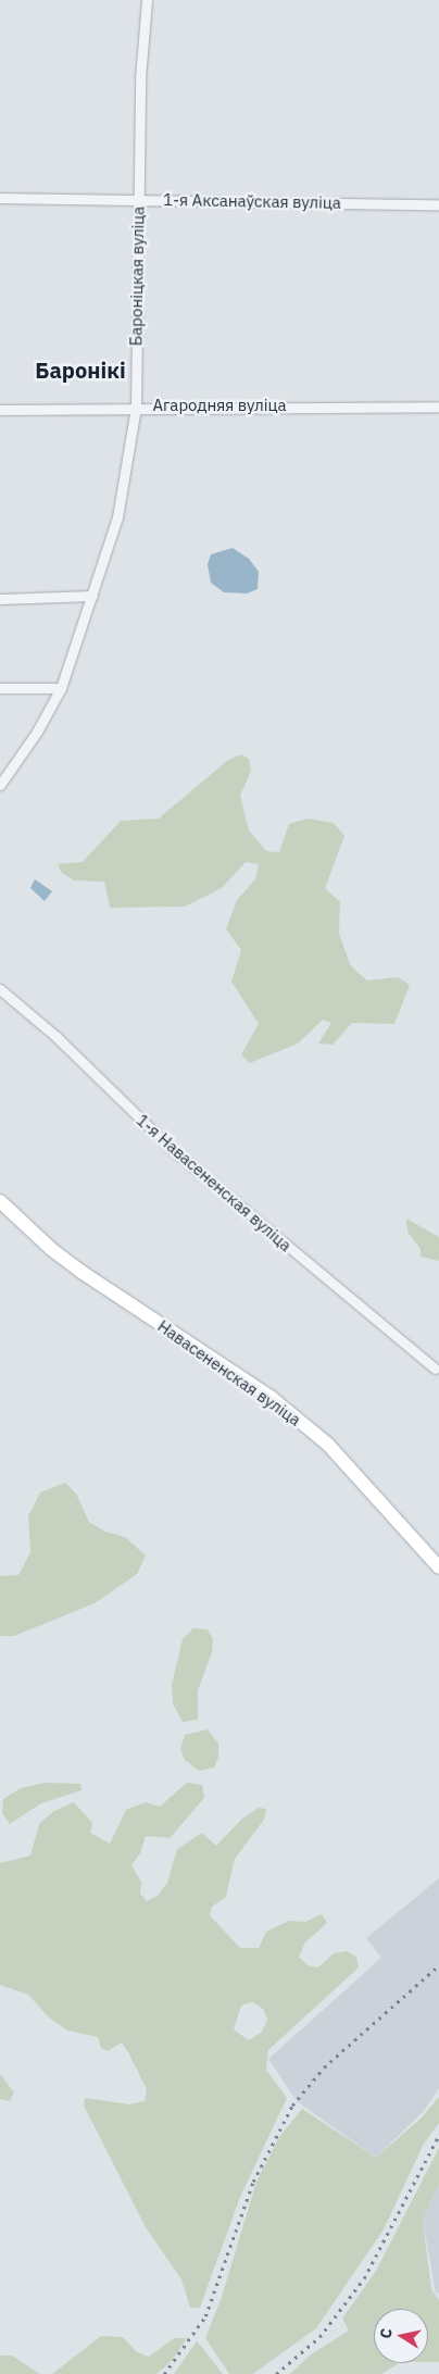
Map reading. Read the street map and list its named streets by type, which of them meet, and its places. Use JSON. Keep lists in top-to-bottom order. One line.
{"streets":{"main road":["Навасененская вуліца"],"street":["1-я Аксанаўская вуліца","Бароніцкая вуліца","Агародняя вуліца","1-я Навасененская вуліца"]},"crossings":[["1-я Аксанаўская вуліца","Бароніцкая вуліца"],["Бароніцкая вуліца","Агародняя вуліца"]],"districts":["Баронікі"],"north":"left"}
